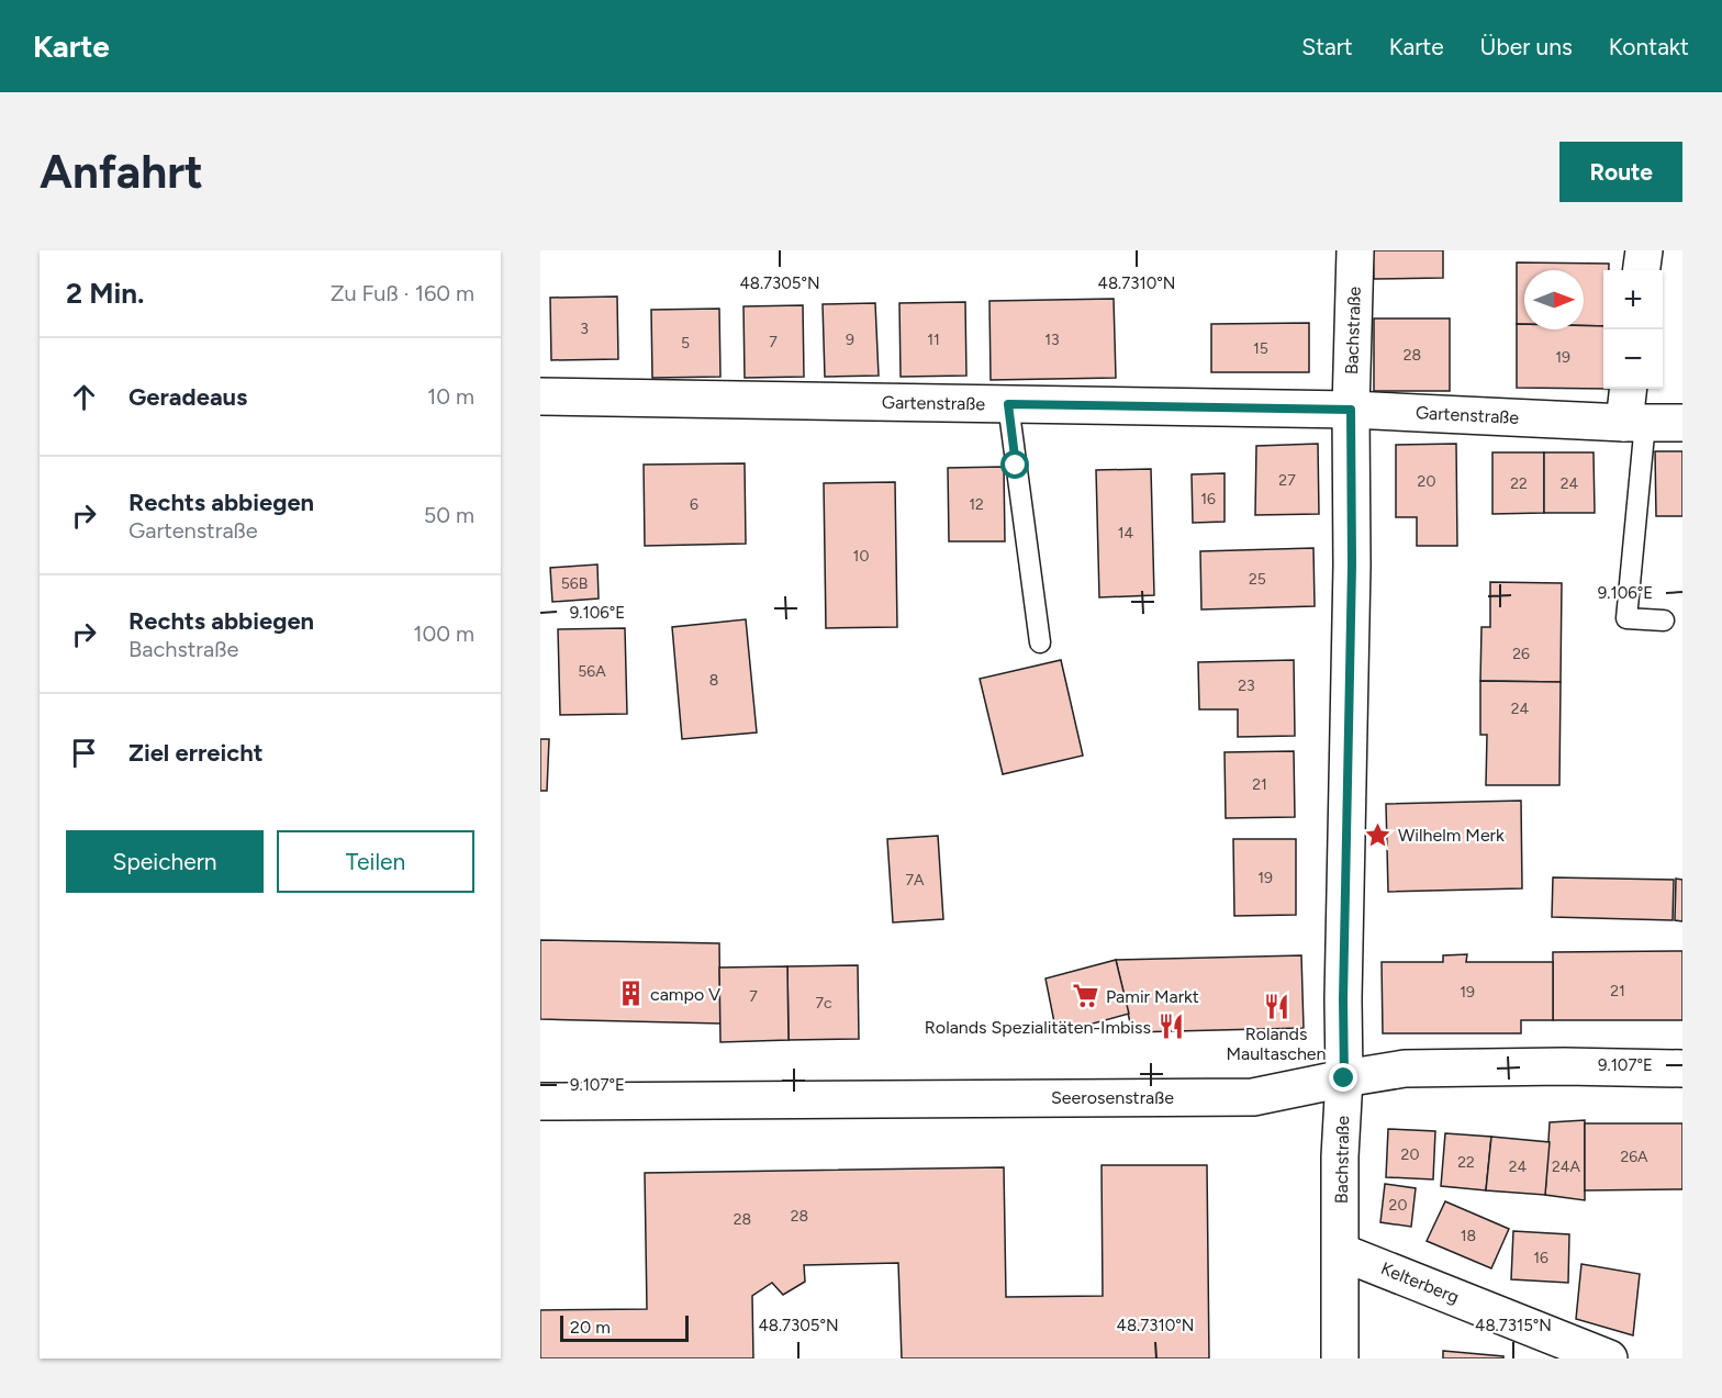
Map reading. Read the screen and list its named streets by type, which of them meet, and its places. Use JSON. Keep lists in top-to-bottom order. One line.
{"streets":{"street":["Bachstraße","Gartenstraße","Seerosenstraße","Kelterberg"]},"crossings":[["Bachstraße","Gartenstraße"],["Bachstraße","Seerosenstraße"],["Bachstraße","Kelterberg"]],"places":{"place":["Wilhelm Merk"],"building":["campo V"],"supermarket":["Pamir Markt"],"restaurant":["Rolands Maultaschen","Rolands Spezialitäten-Imbiss"]},"house_numbers":["3","9","11","13","7","5","15","28","19","27","20","22","24","16","6","12","14","10","25","56B","26","56A","8","23","24","21","19","7A","21","19","7","7c","20","26A","22","24","24A","20","28","28","18","16"],"scale_bar":"20 m","north":"right","page":{"header":"Karte","nav":["Start","Karte","Über uns","Kontakt"],"buttons":["Route",["Speichern","Teilen"]],"title":"Anfahrt","heading":["2 Min.","Zu Fuß · 160 m"],"map_buttons":["+","−"],"list":[["Geradeaus","10 m"],["Rechts abbiegen","Gartenstraße","50 m"],["Rechts abbiegen","Bachstraße","100 m"],"Ziel erreicht"],"scale":"20 m"},"coordinates":["48.7305°N","48.7310°N","9.106°E","9.107°E","48.7315°N"]}
